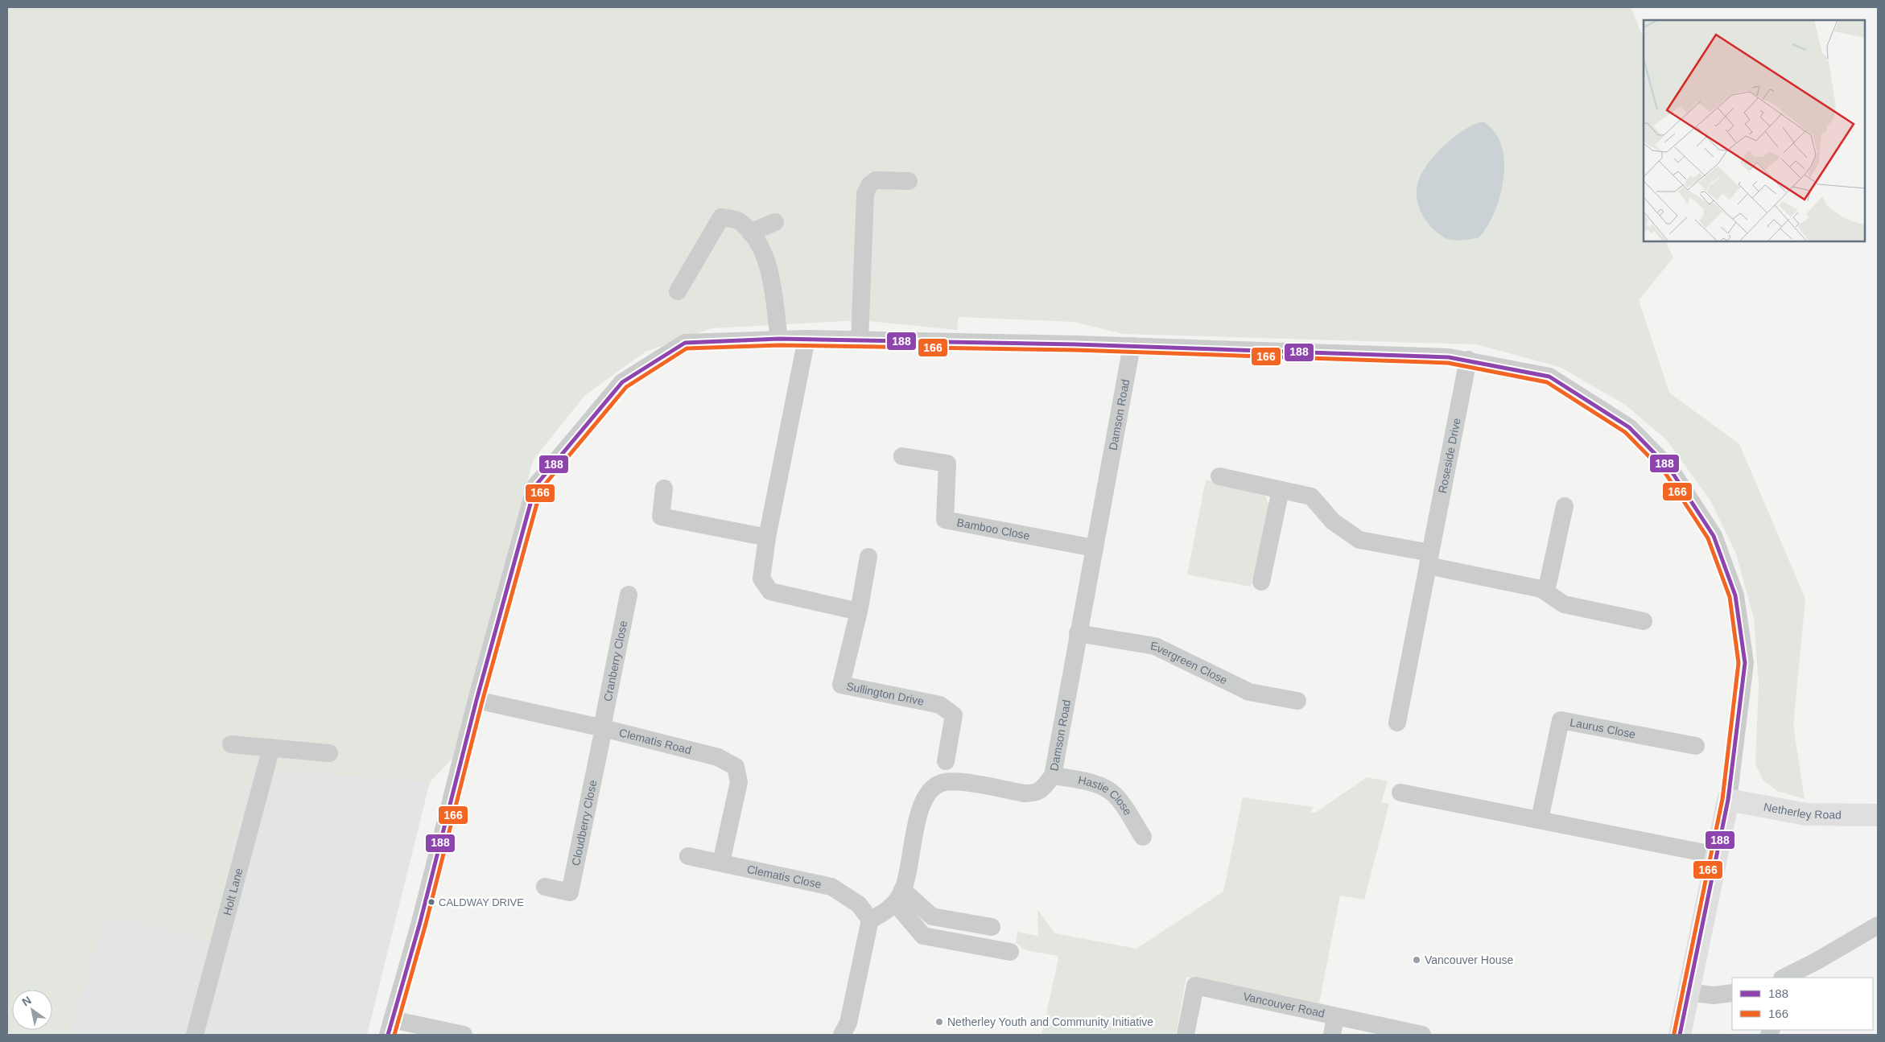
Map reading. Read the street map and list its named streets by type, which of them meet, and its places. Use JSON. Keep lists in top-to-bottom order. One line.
{"streets":{"main road":["Netherley Road"],"street":["Damson Road","Roseside Drive","Bamboo Close","Cranberry Close","Evergreen Close","Sullington Drive","Laurus Close","Clematis Road","Hastie Close","Cloudberry Close","Clematis Close","Holt Lane","Vancouver Road"]},"crossings":[["Damson Road","Bamboo Close"],["Damson Road","Evergreen Close"],["Damson Road","Hastie Close"],["Cranberry Close","Clematis Road"],["Cranberry Close","Cloudberry Close"],["Clematis Road","Cloudberry Close"],["Clematis Road","Clematis Close"]],"places":["CALDWAY DRIVE","Vancouver House","Netherley Youth and Community Initiative"],"lines":["transit line 188","transit line 166"],"legend":["188","166"],"north":"top left"}
